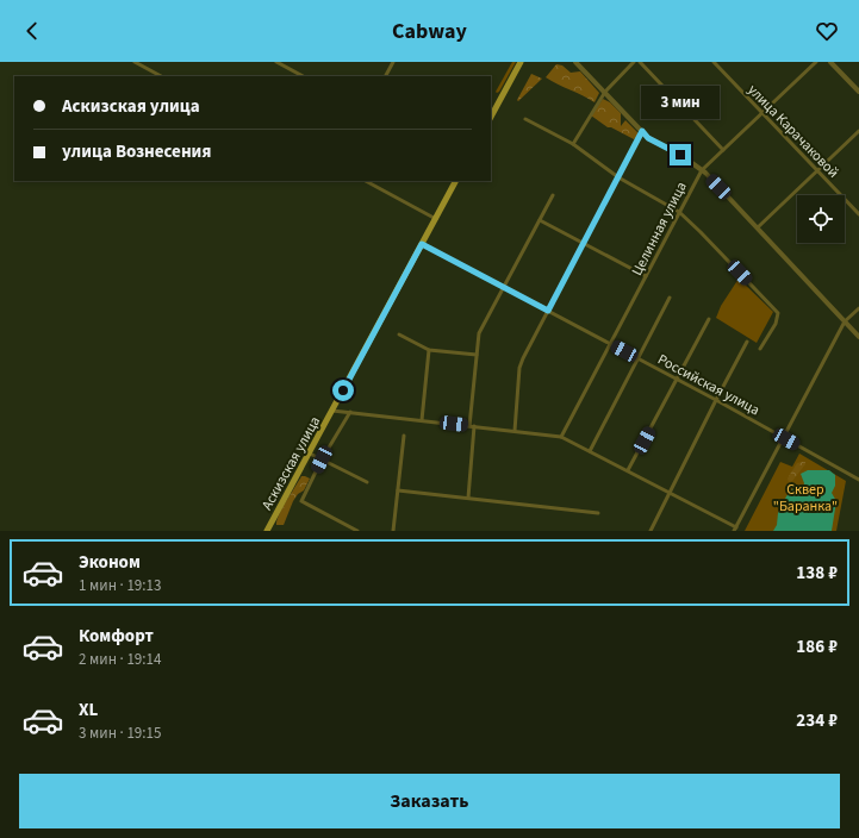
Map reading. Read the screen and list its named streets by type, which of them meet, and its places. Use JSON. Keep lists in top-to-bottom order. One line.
{"streets":{"main road":["Аскизская улица"],"street":["улица Карачаковой","Целинная улица","Российская улица"]},"crossings":[["улица Карачаковой","Целинная улица"],["Целинная улица","Российская улица"],["Российская улица","Аскизская улица"]],"parks":["Сквер \"Баранка\""],"page":{"header":"Cabway","banner":["Аскизская улица","улица Вознесения"],"bubble":"3 мин","list":[{"name":"Эконом","note":"1 мин · 19:13","value":"138 ₽"},{"name":"Комфорт","note":"2 мин · 19:14","value":"186 ₽"},{"name":"XL","note":"3 мин · 19:15","value":"234 ₽"}],"buttons":"Заказать"}}
